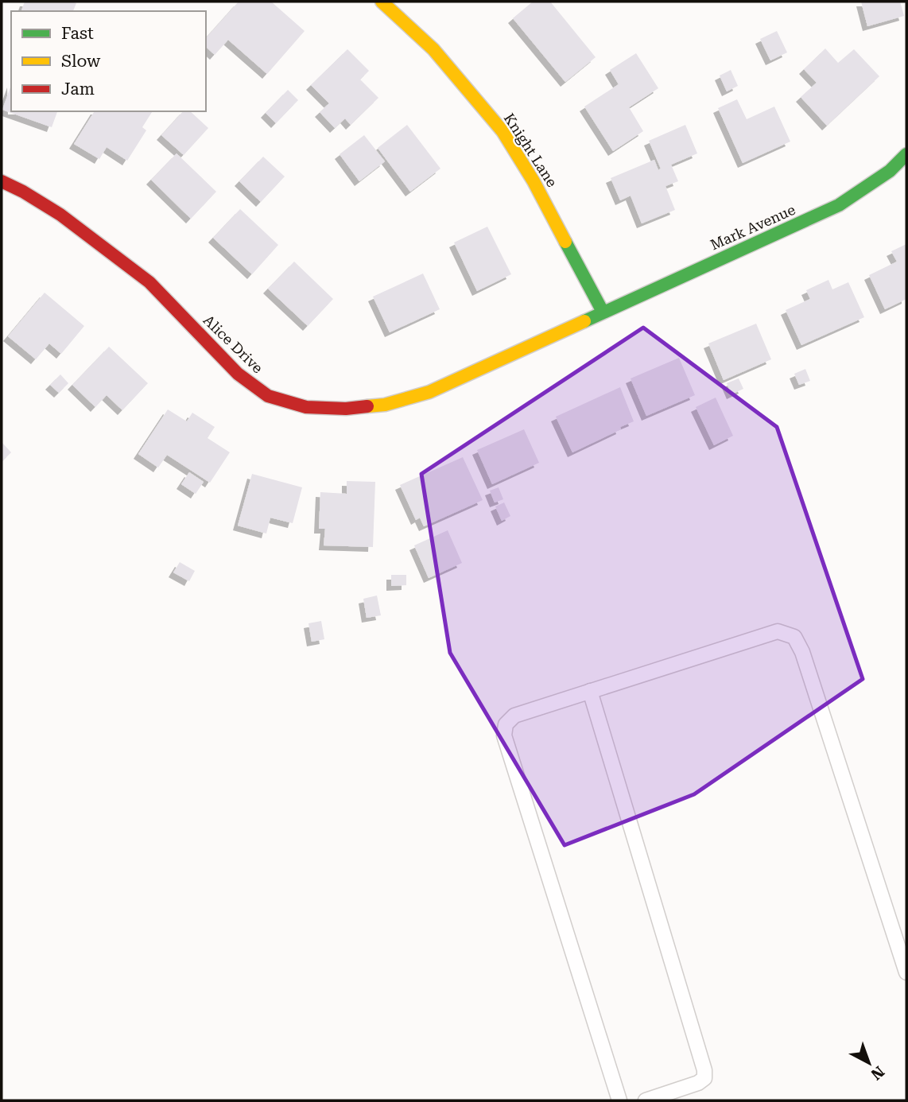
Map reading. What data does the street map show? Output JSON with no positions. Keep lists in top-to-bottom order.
{
  "streets": {
    "street": ["Knight Lane", "Mark Avenue", "Alice Drive"]
  },
  "crossings": [
    ["Knight Lane", "Mark Avenue"],
    ["Knight Lane", "Alice Drive"],
    ["Mark Avenue", "Alice Drive"]
  ],
  "legend": ["Fast", "Slow", "Jam"],
  "north": "bottom right"
}
